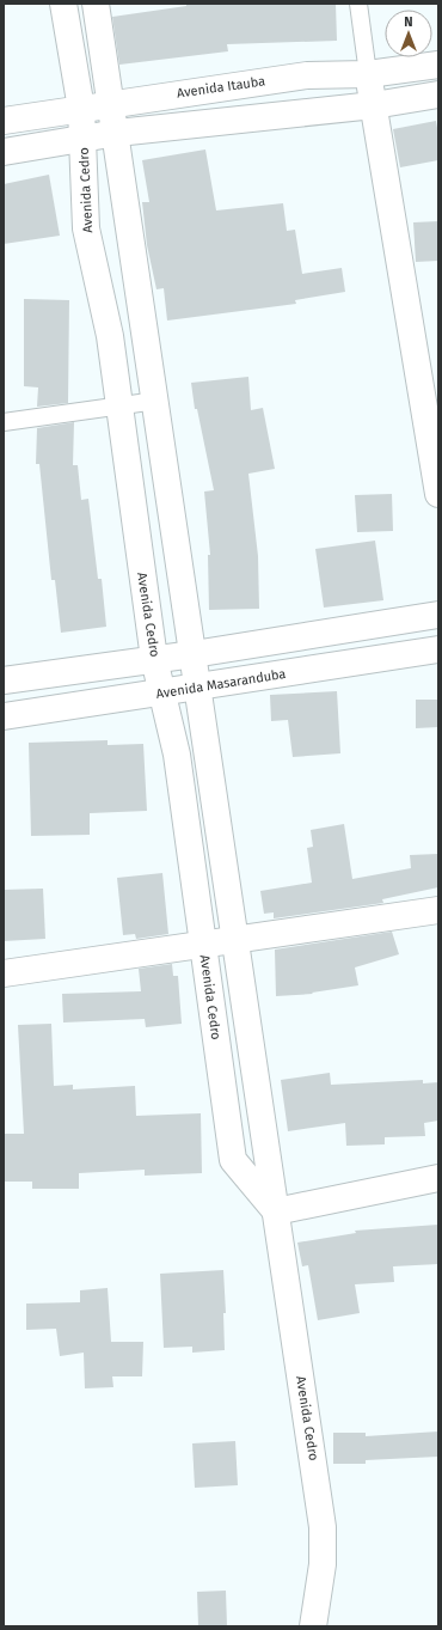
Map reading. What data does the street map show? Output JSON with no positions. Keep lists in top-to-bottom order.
{
  "streets": {
    "street": ["Avenida Itauba", "Avenida Cedro", "Avenida Masaranduba"]
  },
  "crossings": [
    ["Avenida Itauba", "Avenida Cedro"],
    ["Avenida Cedro", "Avenida Masaranduba"]
  ],
  "north": "top"
}
